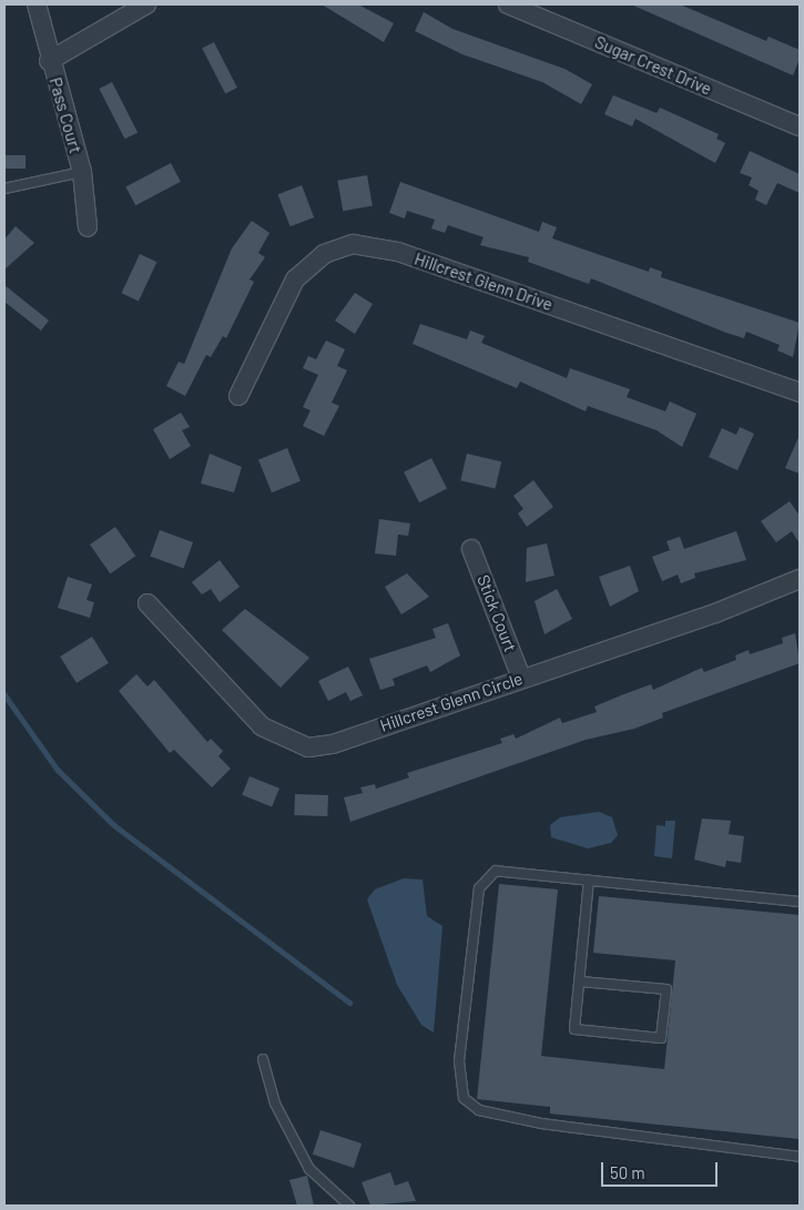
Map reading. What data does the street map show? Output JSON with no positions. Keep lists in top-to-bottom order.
{
  "streets": {
    "street": [
      "Sugar Crest Drive",
      "Pass Court",
      "Hillcrest Glenn Drive",
      "Stick Court",
      "Hillcrest Glenn Circle"
    ]
  },
  "crossings": [
    ["Stick Court", "Hillcrest Glenn Circle"]
  ],
  "scale_bar": "50 m"
}
